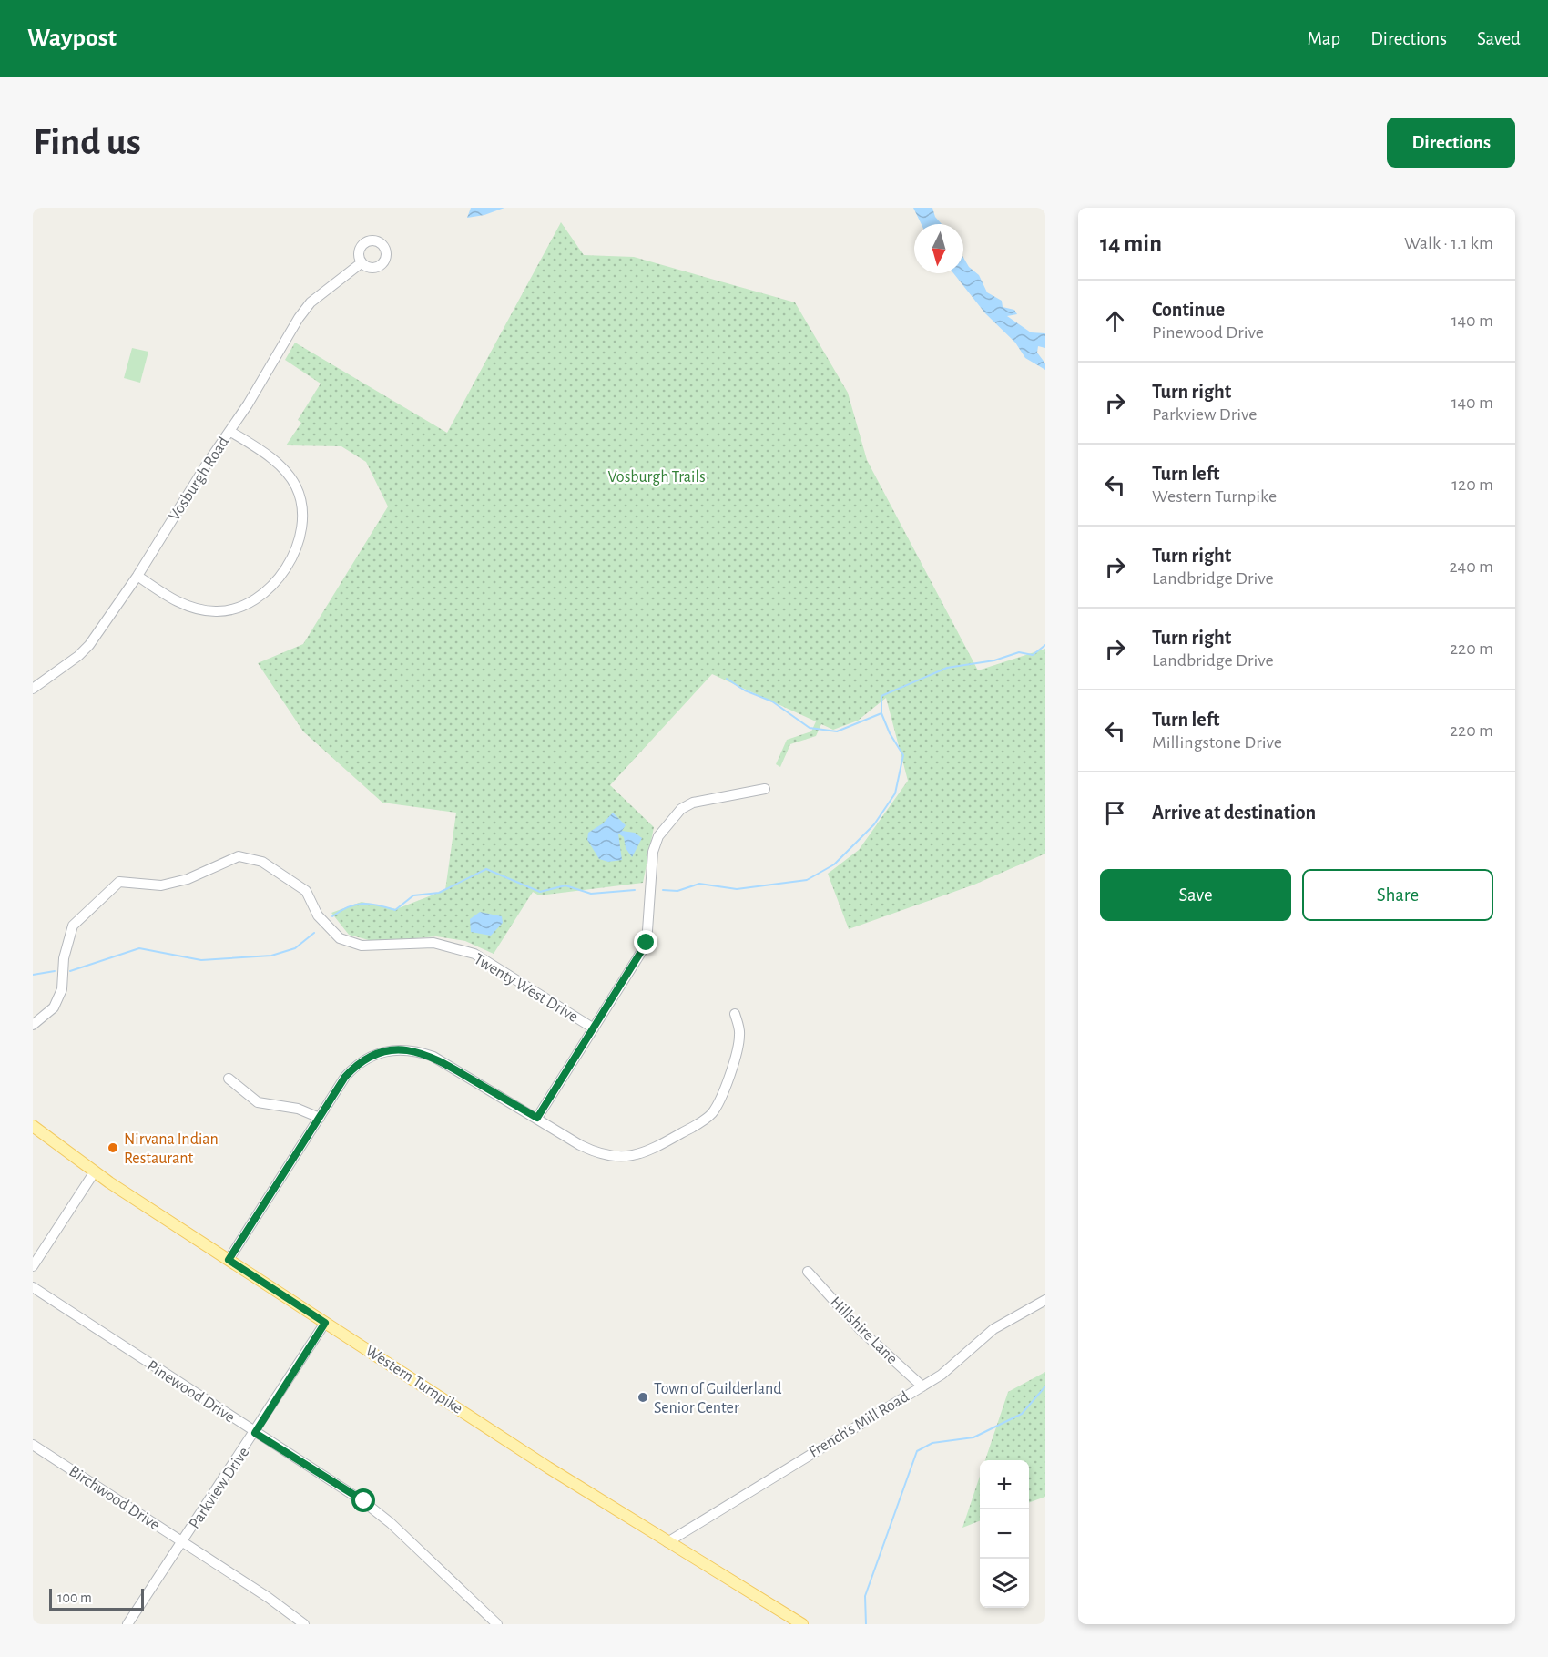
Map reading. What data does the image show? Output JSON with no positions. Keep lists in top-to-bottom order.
{
  "streets": {
    "main road": ["Western Turnpike"],
    "street": [
      "Vosburgh Road",
      "Twenty West Drive",
      "Hillshire Lane",
      "Pinewood Drive",
      "French's Mill Road",
      "Parkview Drive",
      "Birchwood Drive"
    ]
  },
  "crossings": [
    ["Hillshire Lane", "French's Mill Road"],
    ["Western Turnpike", "French's Mill Road"],
    ["Western Turnpike", "Parkview Drive"],
    ["Pinewood Drive", "Parkview Drive"],
    ["Parkview Drive", "Birchwood Drive"]
  ],
  "parks": ["Vosburgh Trails"],
  "places": ["Nirvana Indian Restaurant", "Town of Guilderland Senior Center"],
  "scale_bar": "100 m",
  "north": "bottom",
  "page": {
    "header": "Waypost",
    "nav": ["Map", "Directions", "Saved"],
    "buttons": [
      "Directions",
      ["Save", "Share"]
    ],
    "title": "Find us",
    "heading": ["14 min", "Walk · 1.1 km"],
    "list": [
      ["Continue", "Pinewood Drive", "140 m"],
      ["Turn right", "Parkview Drive", "140 m"],
      ["Turn left", "Western Turnpike", "120 m"],
      ["Turn right", "Landbridge Drive", "240 m"],
      ["Turn right", "Landbridge Drive", "220 m"],
      ["Turn left", "Millingstone Drive", "220 m"],
      "Arrive at destination"
    ],
    "map_buttons": ["+", "−"],
    "scale": "100 m"
  }
}
